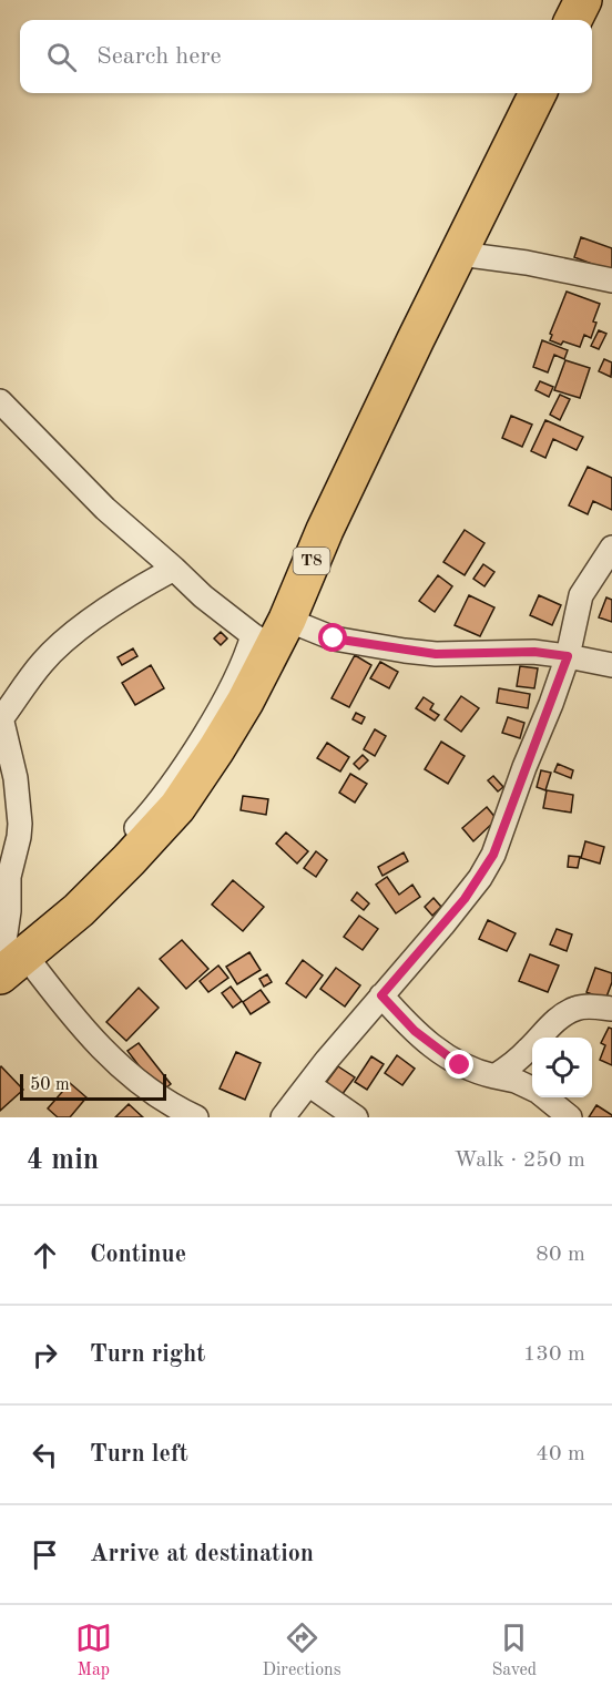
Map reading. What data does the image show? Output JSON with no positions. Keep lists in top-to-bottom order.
{
  "streets": {
    "highway": ["T8"]
  },
  "scale_bar": "50 m",
  "page": {
    "search": "Search here",
    "scale": "50 m",
    "heading": ["4 min", "Walk · 250 m"],
    "list": [
      ["Continue", "80 m"],
      ["Turn right", "130 m"],
      ["Turn left", "40 m"],
      "Arrive at destination"
    ],
    "nav": ["Map", "Directions", "Saved"]
  }
}
